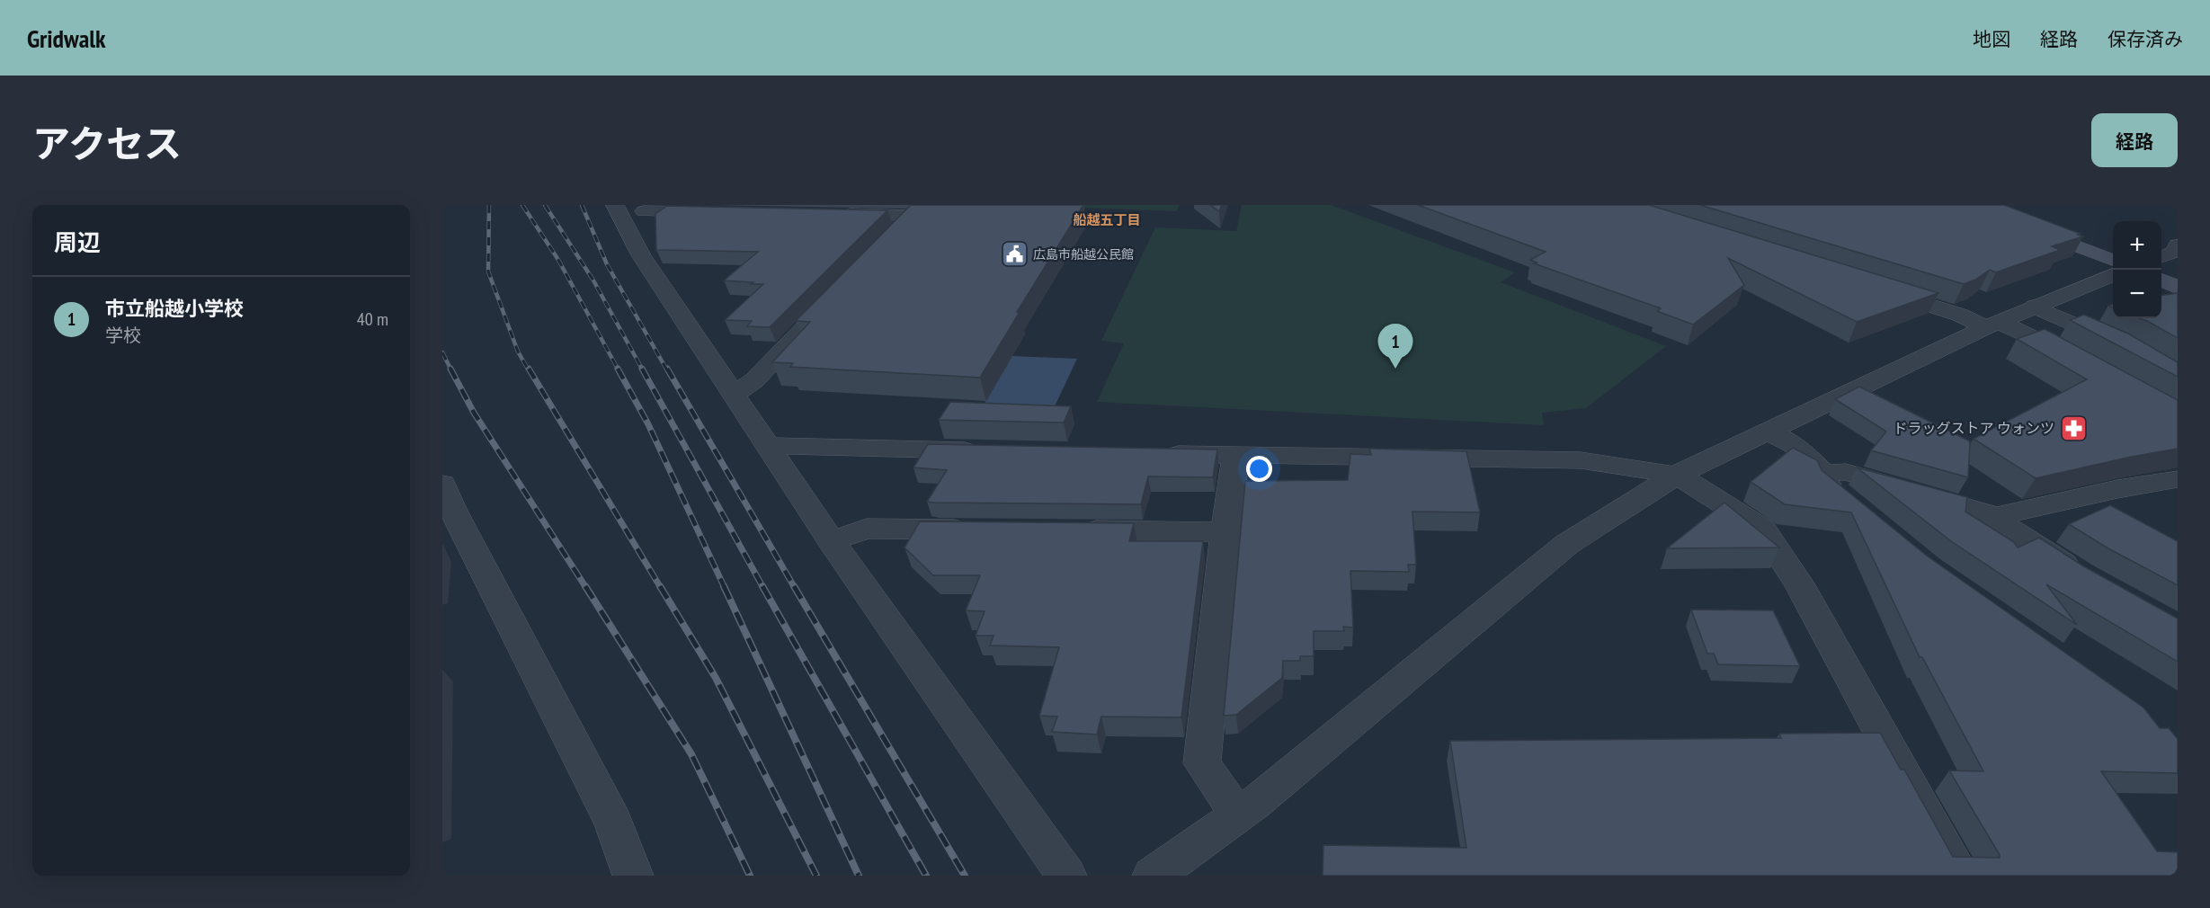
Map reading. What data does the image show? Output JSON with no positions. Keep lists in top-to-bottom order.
{
  "districts": ["船越五丁目"],
  "places": {
    "public building": ["広島市船越公民館"],
    "pharmacy": ["ドラッグストア ウォンツ"]
  },
  "page": {
    "header": "Gridwalk",
    "nav": ["地図", "経路", "保存済み"],
    "title": "アクセス",
    "buttons": "経路",
    "heading": "周辺",
    "map_buttons": ["+", "−"],
    "list": [
      {
        "mark": "1",
        "name": "市立船越小学校",
        "note": "学校",
        "value": "40 m"
      }
    ],
    "pins": "1"
  }
}
